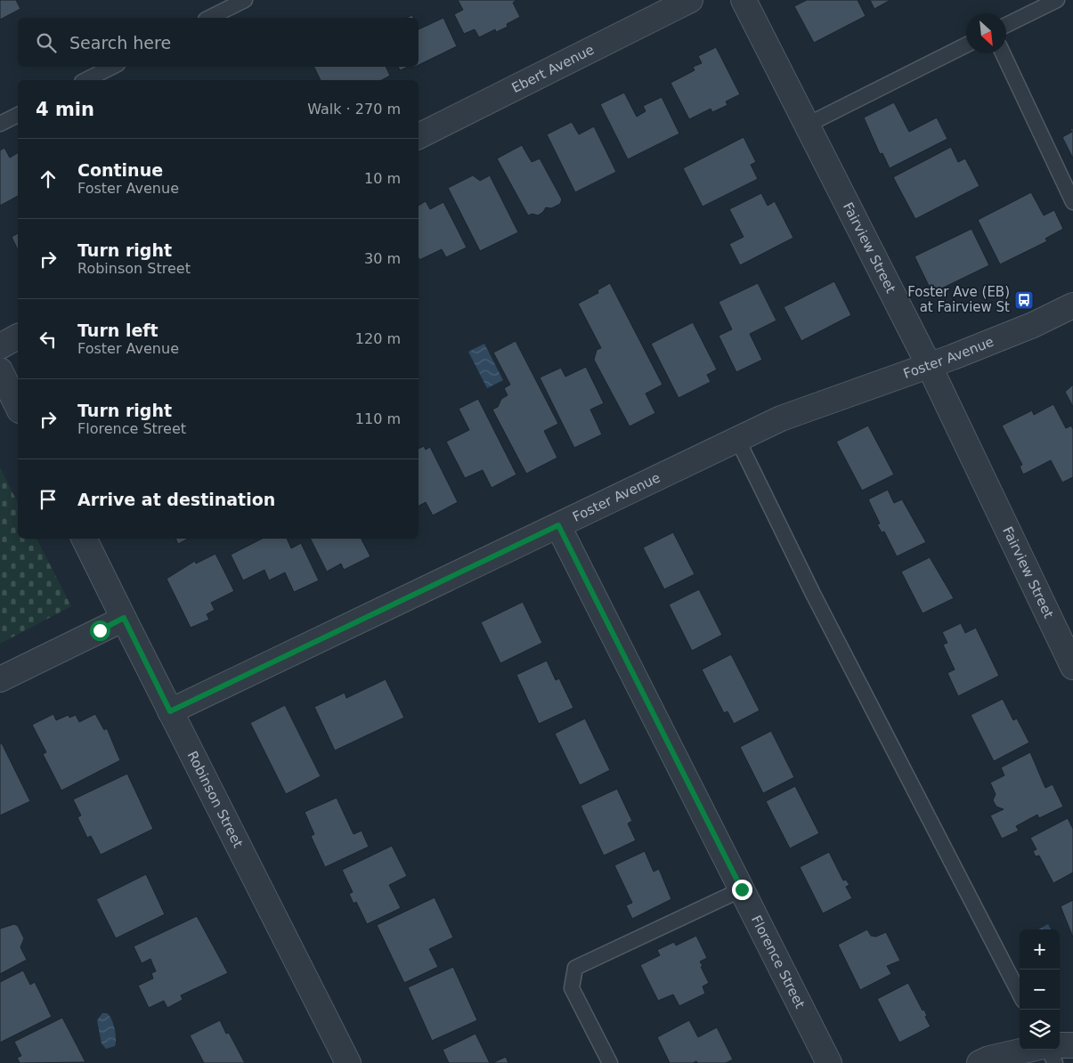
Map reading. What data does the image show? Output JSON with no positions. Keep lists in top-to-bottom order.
{
  "streets": {
    "street": [
      "Ebert Avenue",
      "Fairview Street",
      "Foster Avenue",
      "Robinson Street",
      "Florence Street"
    ]
  },
  "crossings": [
    ["Fairview Street", "Foster Avenue"],
    ["Foster Avenue", "Robinson Street"],
    ["Foster Avenue", "Florence Street"]
  ],
  "places": {
    "bus stop": ["Foster Ave (EB) at Fairview St"]
  },
  "north": "bottom right",
  "page": {
    "search": "Search here",
    "heading": ["4 min", "Walk · 270 m"],
    "list": [
      ["Continue", "Foster Avenue", "10 m"],
      ["Turn right", "Robinson Street", "30 m"],
      ["Turn left", "Foster Avenue", "120 m"],
      ["Turn right", "Florence Street", "110 m"],
      "Arrive at destination"
    ],
    "map_buttons": ["+", "−"]
  }
}
